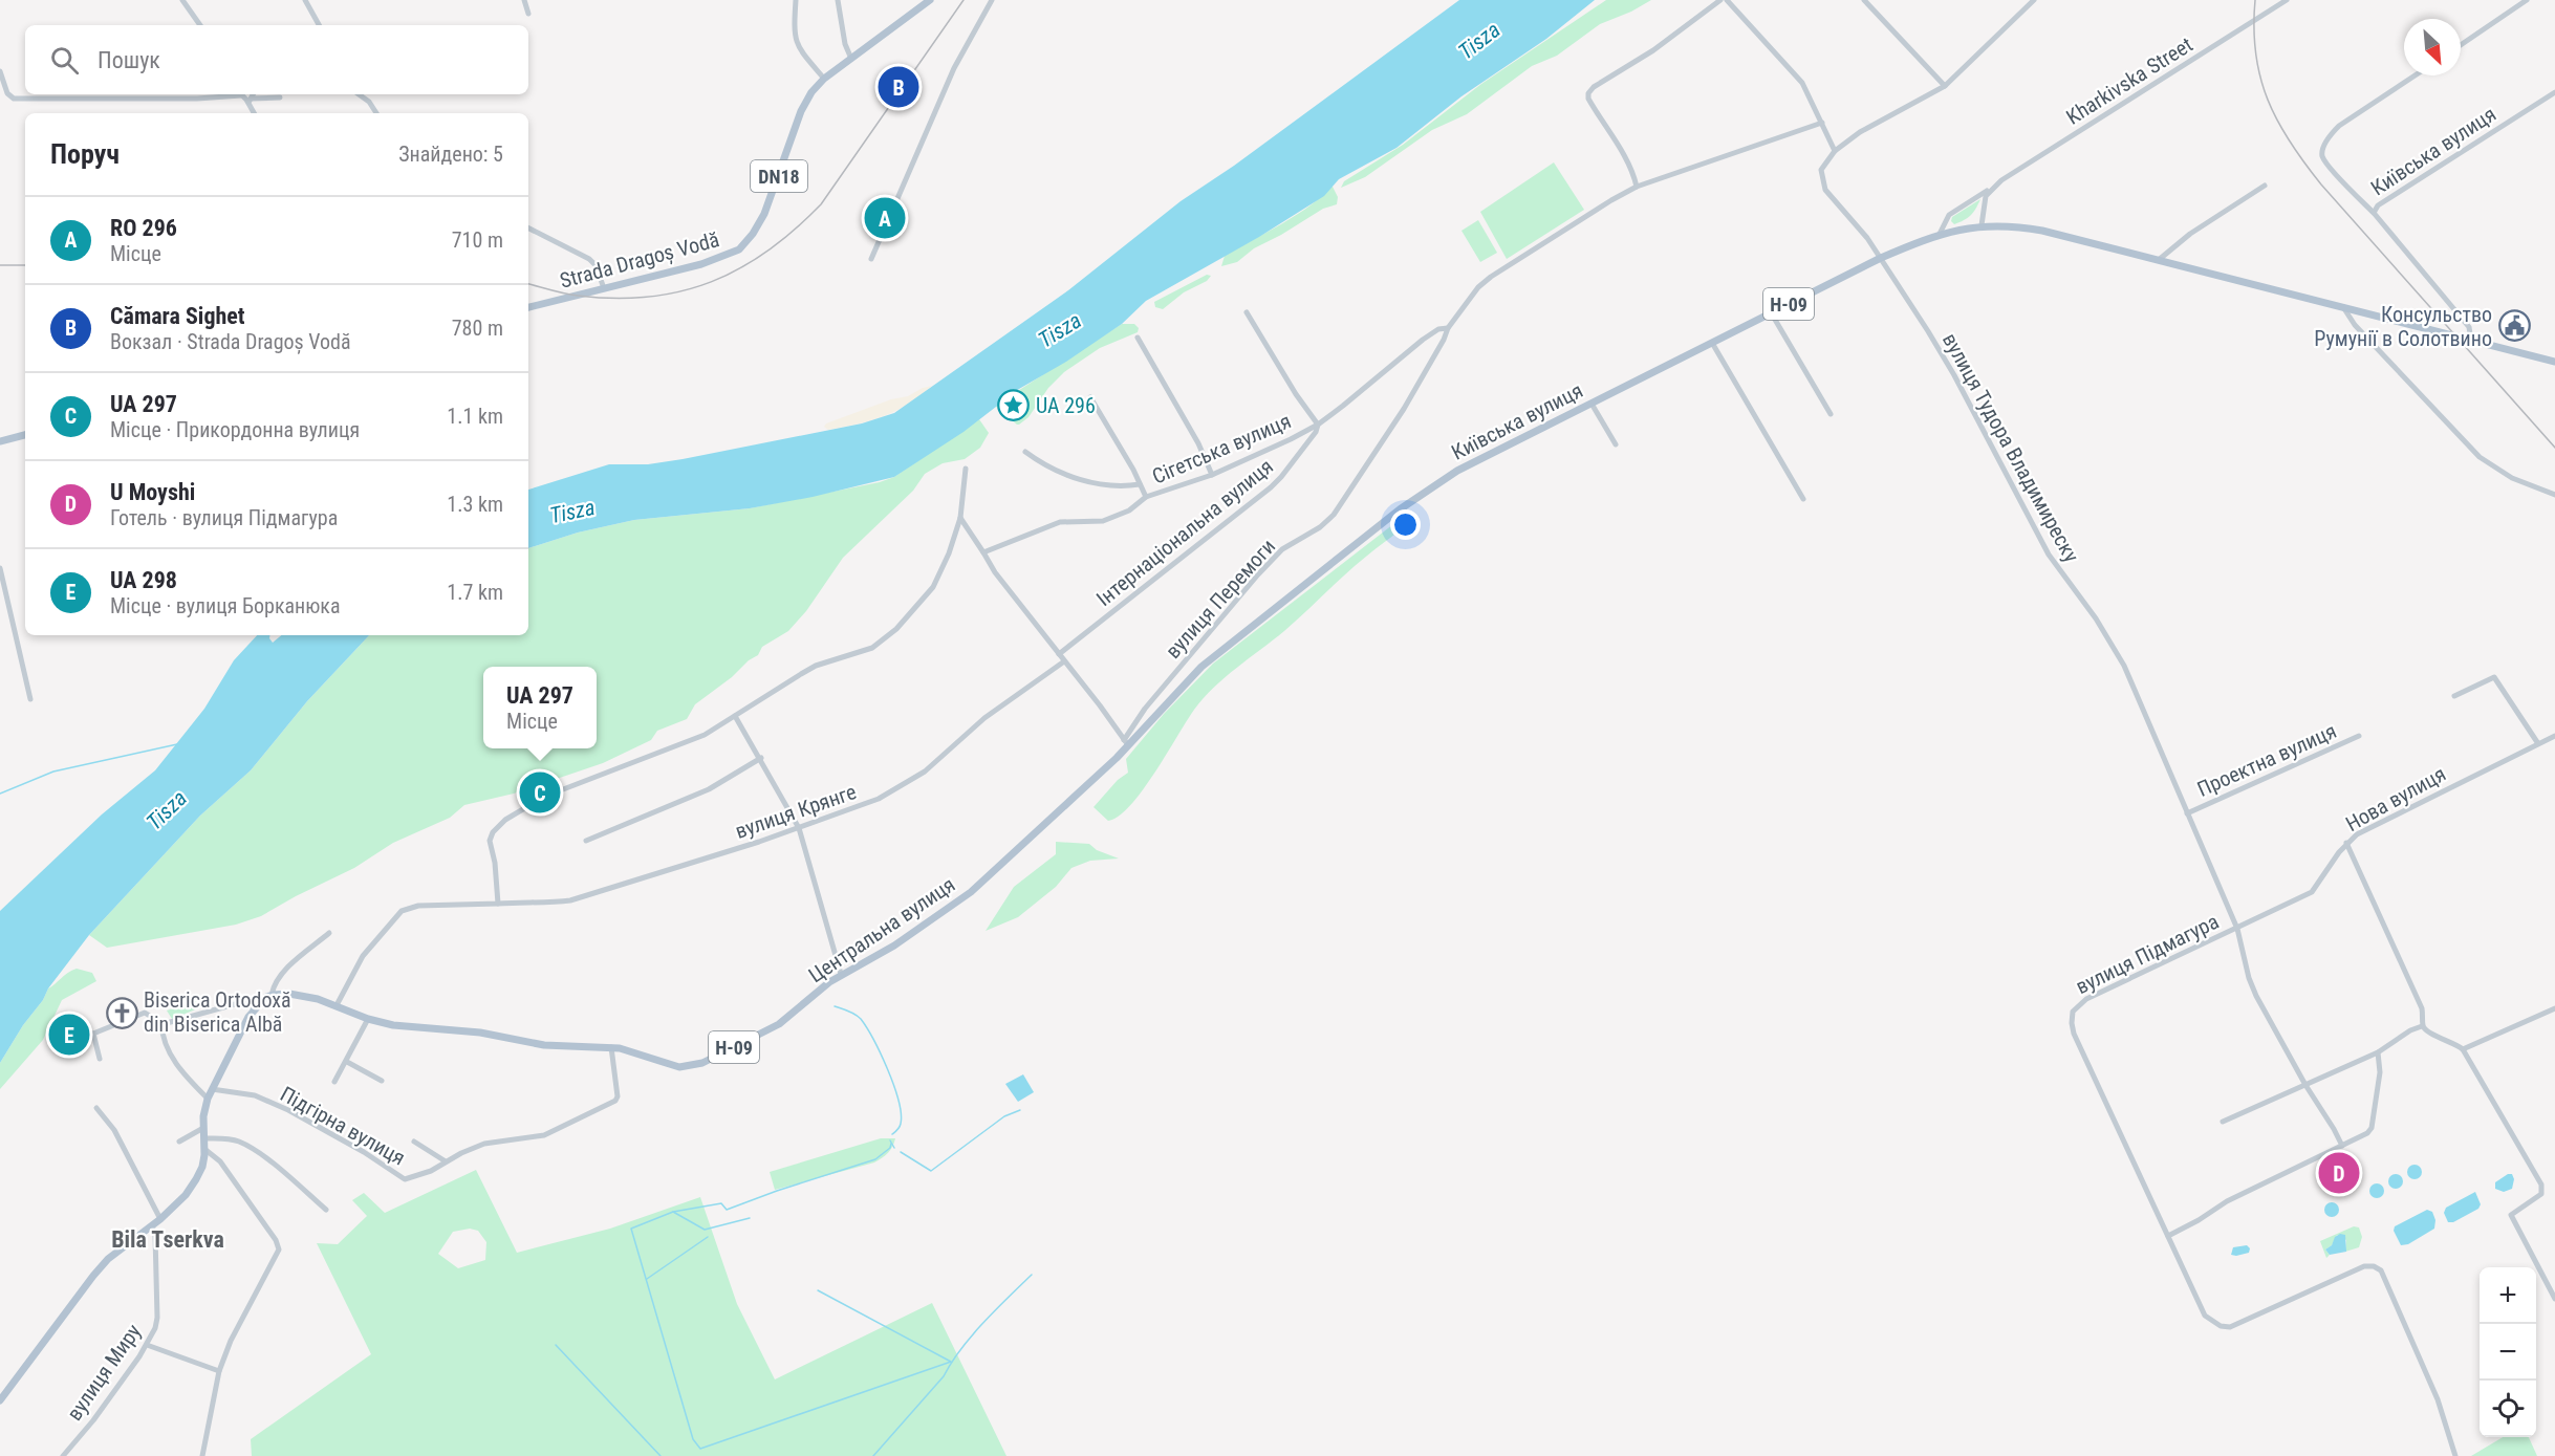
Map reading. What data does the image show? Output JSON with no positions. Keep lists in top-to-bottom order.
{
  "streets": {
    "main road": [
      "Київська вулиця",
      "DN18",
      "Strada Dragoș Vodă",
      "Н-09",
      "Центральна вулиця"
    ],
    "street": [
      "Kharkivska Street",
      "вулиця Тудора Владимиреску",
      "Сігетська вулиця",
      "Інтернаціональна вулиця",
      "вулиця Перемоги",
      "Проектна вулиця",
      "Нова вулиця",
      "вулиця Крянге",
      "вулиця Підмагура",
      "Підгірна вулиця",
      "вулиця Миру"
    ]
  },
  "crossings": [
    ["Kharkivska Street", "Київська вулиця"],
    ["Київська вулиця", "Н-09"],
    ["Київська вулиця", "вулиця Тудора Владимиреску"],
    ["Київська вулиця", "вулиця Перемоги"],
    ["Київська вулиця", "Центральна вулиця"],
    ["вулиця Тудора Владимиреску", "Проектна вулиця"],
    ["вулиця Тудора Владимиреску", "Нова вулиця"],
    ["вулиця Тудора Владимиреску", "вулиця Підмагура"],
    ["Сігетська вулиця", "Інтернаціональна вулиця"],
    ["Сігетська вулиця", "вулиця Перемоги"],
    ["вулиця Перемоги", "Центральна вулиця"],
    ["Нова вулиця", "вулиця Підмагура"],
    ["вулиця Крянге", "Центральна вулиця"],
    ["Центральна вулиця", "Підгірна вулиця"]
  ],
  "districts": ["Bila Tserkva"],
  "water": ["Tisza"],
  "places": {
    "public building": ["Консульство Румунії в Солотвино"],
    "place": ["UA 296"],
    "church": ["Biserica Ortodoxă din Biserica Albă"]
  },
  "north": "bottom right",
  "page": {
    "search": "Пошук",
    "pins": [
      "B",
      "A",
      "C",
      "E",
      "D"
    ],
    "heading": ["Поруч", "Знайдено: 5"],
    "list": [
      {
        "mark": "A",
        "name": "RO 296",
        "note": "Місце",
        "value": "710 m"
      },
      {
        "mark": "B",
        "name": "Cămara Sighet",
        "note": "Вокзал · Strada Dragoș Vodă",
        "value": "780 m"
      },
      {
        "mark": "C",
        "name": "UA 297",
        "note": "Місце · Прикордонна вулиця",
        "value": "1.1 km"
      },
      {
        "mark": "D",
        "name": "U Moyshi",
        "note": "Готель · вулиця Підмагура",
        "value": "1.3 km"
      },
      {
        "mark": "E",
        "name": "UA 298",
        "note": "Місце · вулиця Борканюка",
        "value": "1.7 km"
      }
    ],
    "popup": ["UA 297", "Місце"],
    "map_buttons": ["+", "−"]
  }
}
